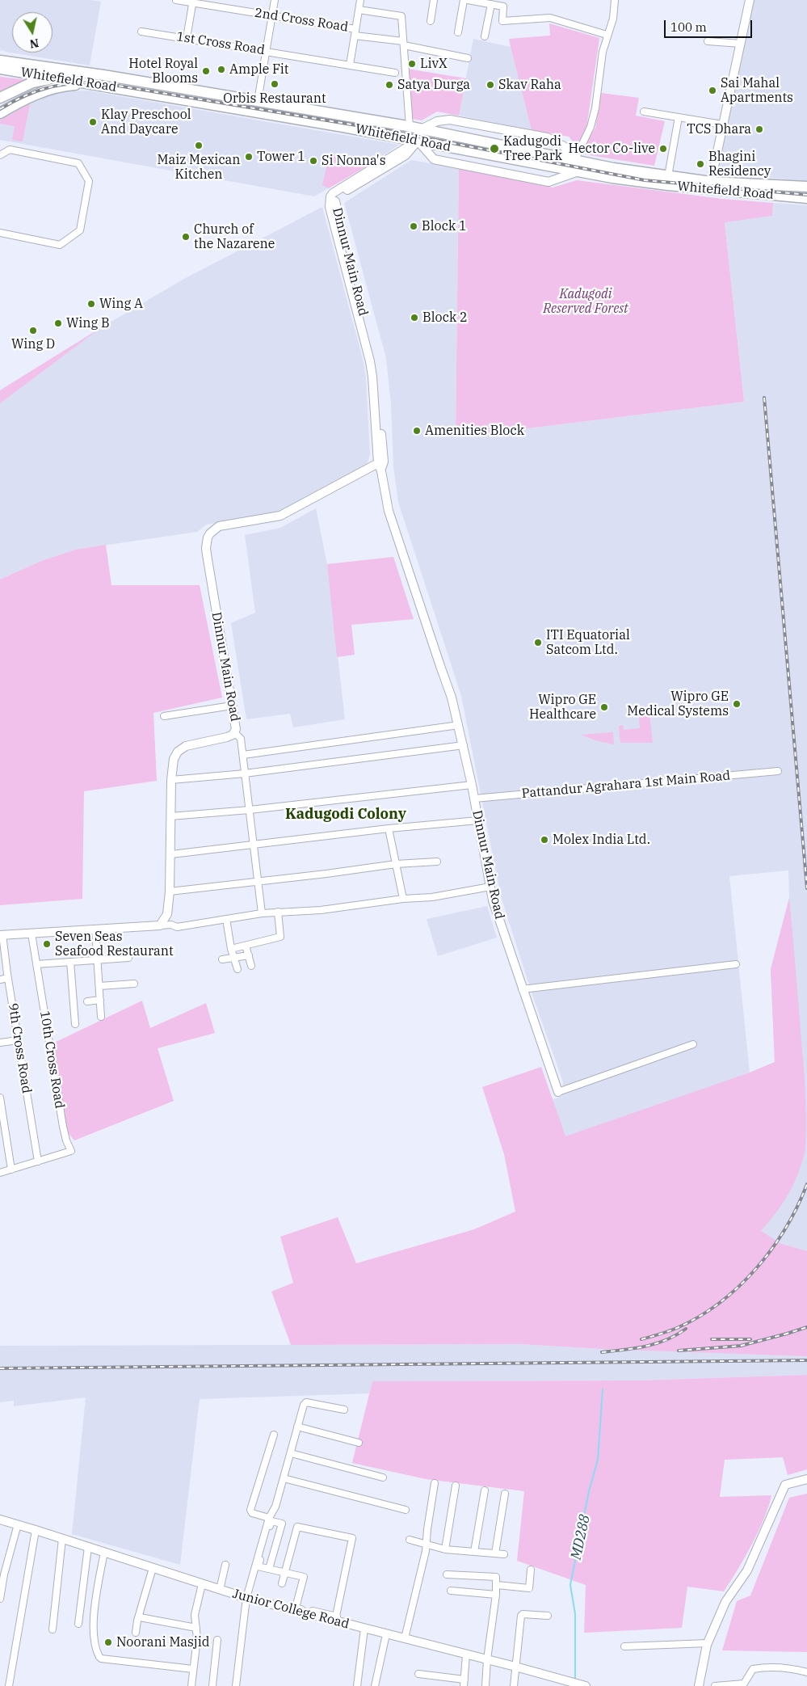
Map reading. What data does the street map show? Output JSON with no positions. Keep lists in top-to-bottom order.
{
  "streets": {
    "main road": ["Whitefield Road"],
    "street": [
      "2nd Cross Road",
      "1st Cross Road",
      "Dinnur Main Road",
      "Pattandur Agrahara 1st Main Road",
      "9th Cross Road",
      "10th Cross Road",
      "Junior College Road"
    ]
  },
  "crossings": [
    ["Whitefield Road", "Dinnur Main Road"],
    ["Dinnur Main Road", "Pattandur Agrahara 1st Main Road"],
    ["9th Cross Road", "10th Cross Road"]
  ],
  "districts": ["Kadugodi Colony"],
  "water": ["MD288"],
  "parks": ["Kadugodi Reserved Forest"],
  "places": [
    "LivX",
    "Ample Fit",
    "Hotel Royal Blooms",
    "Orbis Restaurant",
    "Satya Durga",
    "Skav Raha",
    "Sai Mahal Apartments",
    "Klay Preschool And Daycare",
    "TCS Dhara",
    "Maiz Mexican Kitchen",
    "Kadugodi Tree Park",
    "Hector Co-live",
    "Tower 1",
    "Si Nonna's",
    "Bhagini Residency",
    "Block 1",
    "Church of the Nazarene",
    "Wing A",
    "Block 2",
    "Wing B",
    "Wing D",
    "Amenities Block",
    "ITI Equatorial Satcom Ltd.",
    "Wipro GE Medical Systems",
    "Wipro GE Healthcare",
    "Molex India Ltd.",
    "Seven Seas Seafood Restaurant",
    "Noorani Masjid"
  ],
  "scale_bar": "100 m",
  "north": "bottom"
}
